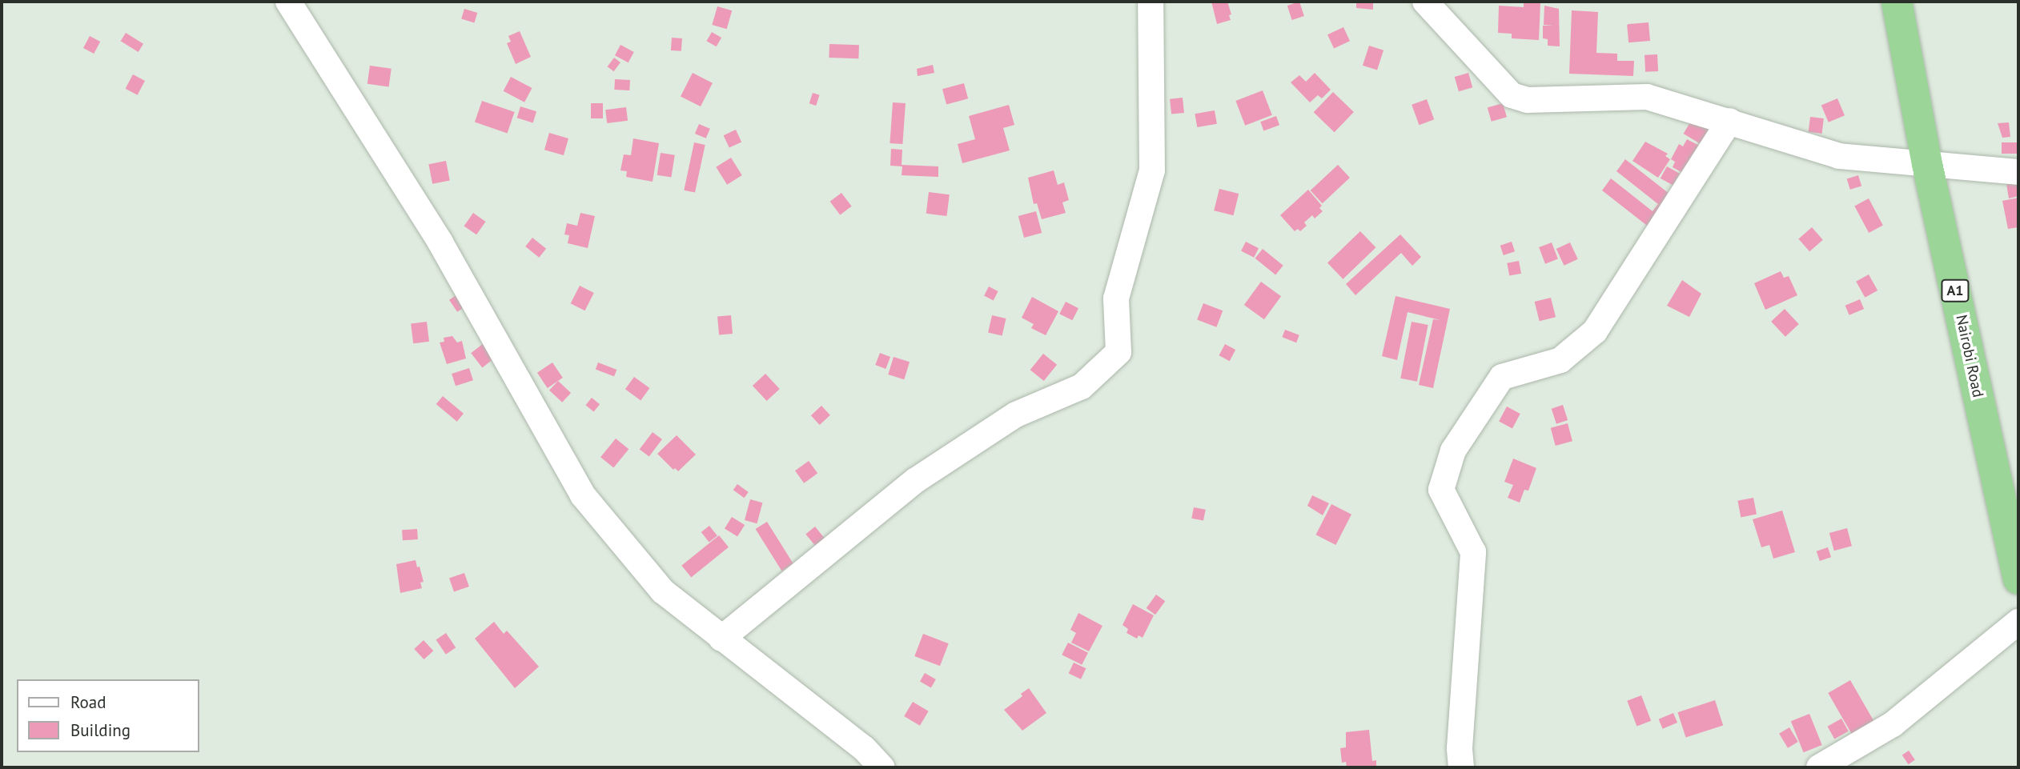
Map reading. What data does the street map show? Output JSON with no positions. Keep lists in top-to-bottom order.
{
  "streets": {
    "highway": ["A1", "Nairobi Road"]
  },
  "legend": ["Road", "Building"]
}
